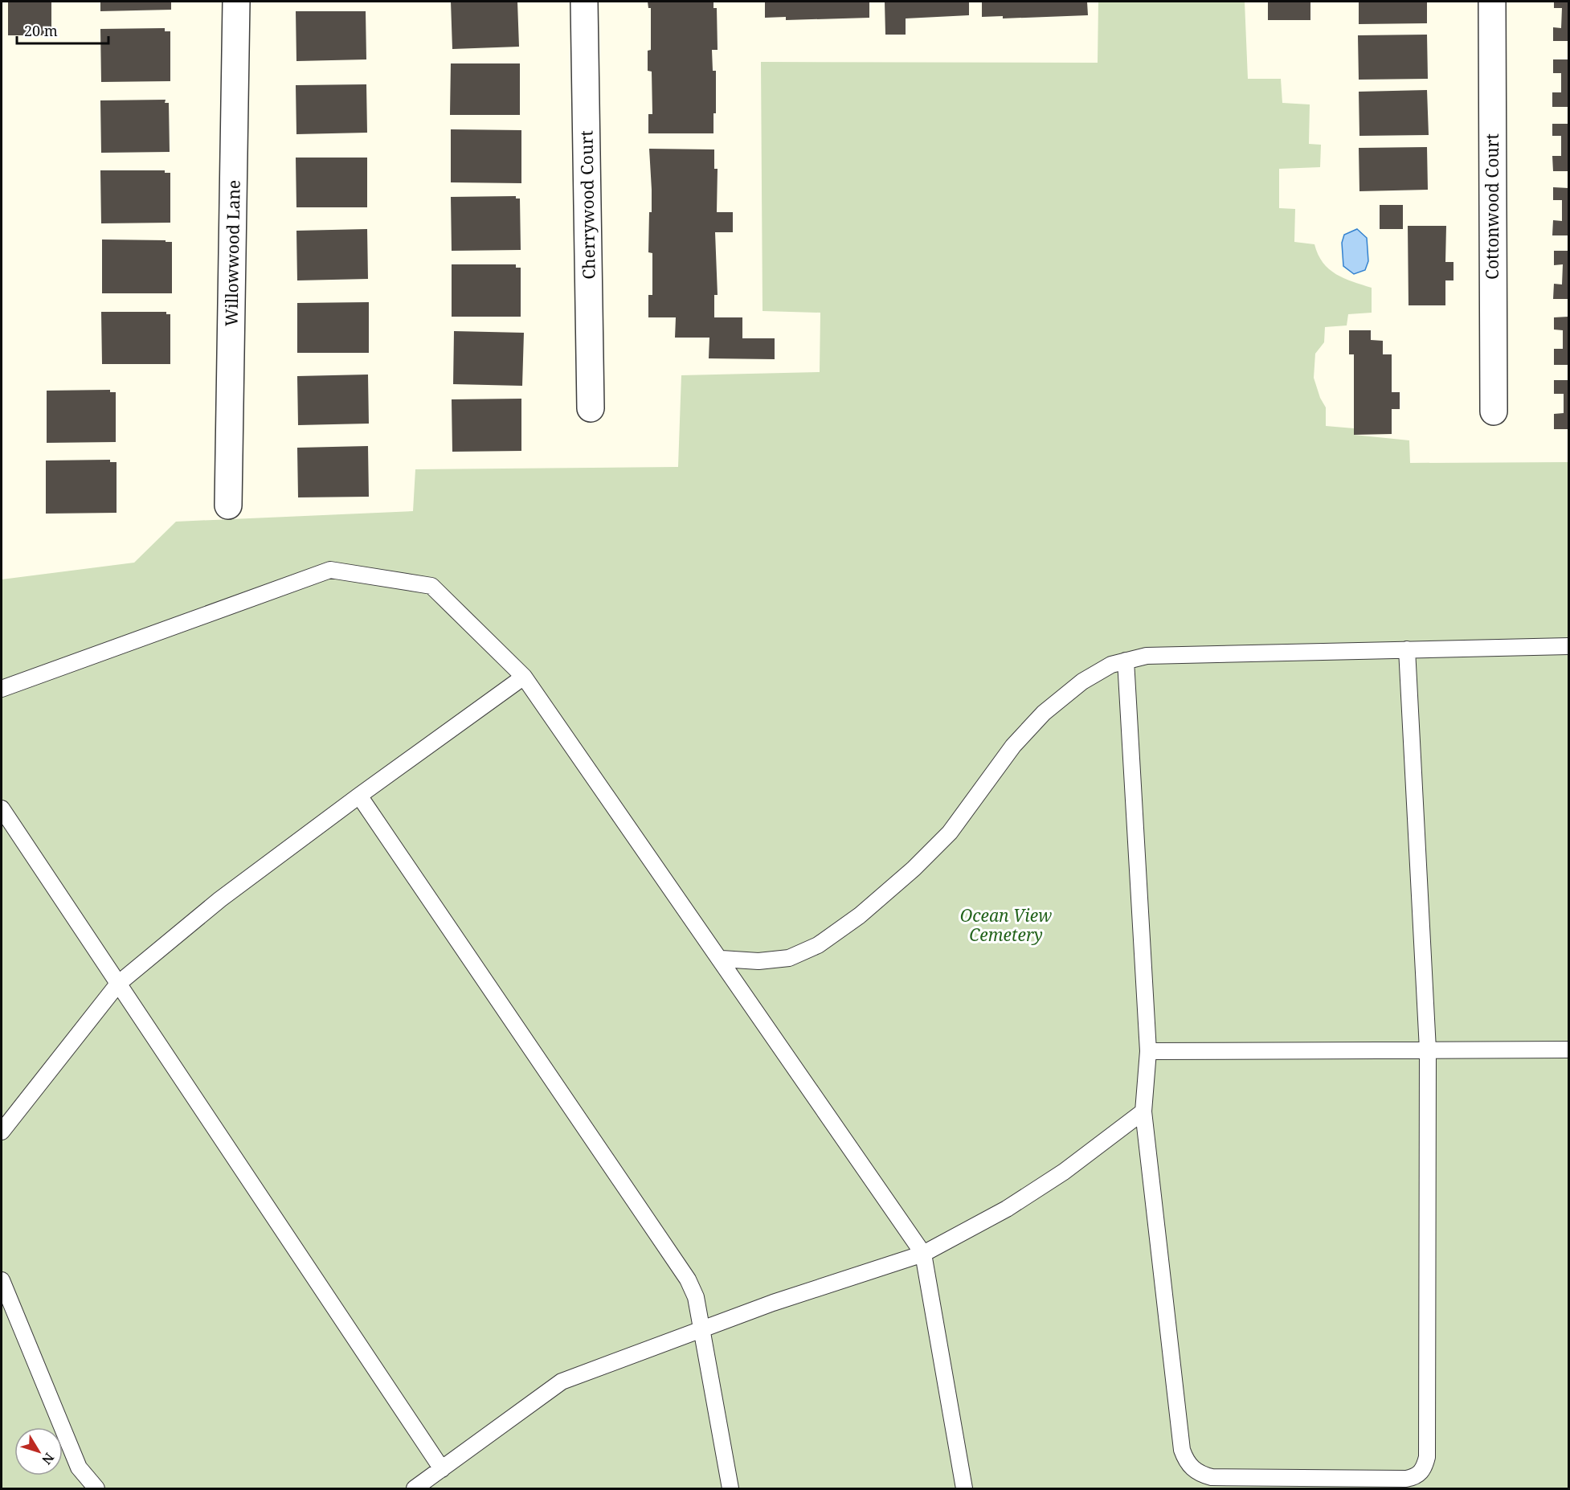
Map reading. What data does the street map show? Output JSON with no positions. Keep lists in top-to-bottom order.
{
  "streets": {
    "street": ["Cherrywood Court", "Cottonwood Court", "Willowwood Lane"]
  },
  "parks": ["Ocean View Cemetery"],
  "scale_bar": "20 m",
  "north": "bottom right"
}
